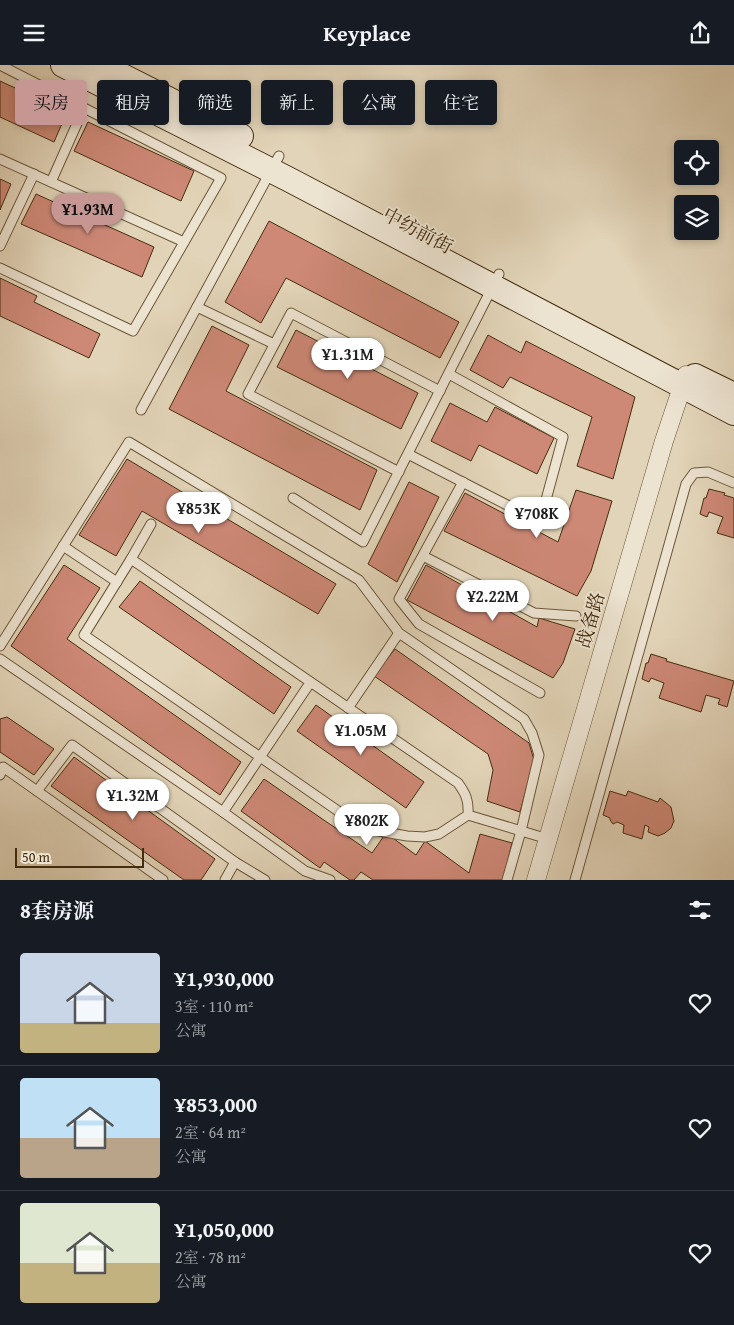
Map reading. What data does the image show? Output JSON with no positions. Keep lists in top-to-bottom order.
{
  "streets": {
    "street": ["中纺前街", "战备路"]
  },
  "crossings": [
    ["中纺前街", "战备路"]
  ],
  "scale_bar": "50 m",
  "page": {
    "header": "Keyplace",
    "chip": [
      "买房",
      "租房",
      "筛选",
      "新上",
      "公寓",
      "住宅"
    ],
    "price": [
      "¥1.93M",
      "¥1.31M",
      "¥853K",
      "¥708K",
      "¥2.22M",
      "¥1.05M",
      "¥1.32M",
      "¥802K"
    ],
    "scale": "50 m",
    "heading": "8套房源",
    "list": [
      {
        "name": "¥1,930,000",
        "note": "3室 · 110 m² · 公寓"
      },
      {
        "name": "¥853,000",
        "note": "2室 · 64 m² · 公寓"
      },
      {
        "name": "¥1,050,000",
        "note": "2室 · 78 m² · 公寓"
      }
    ]
  }
}
